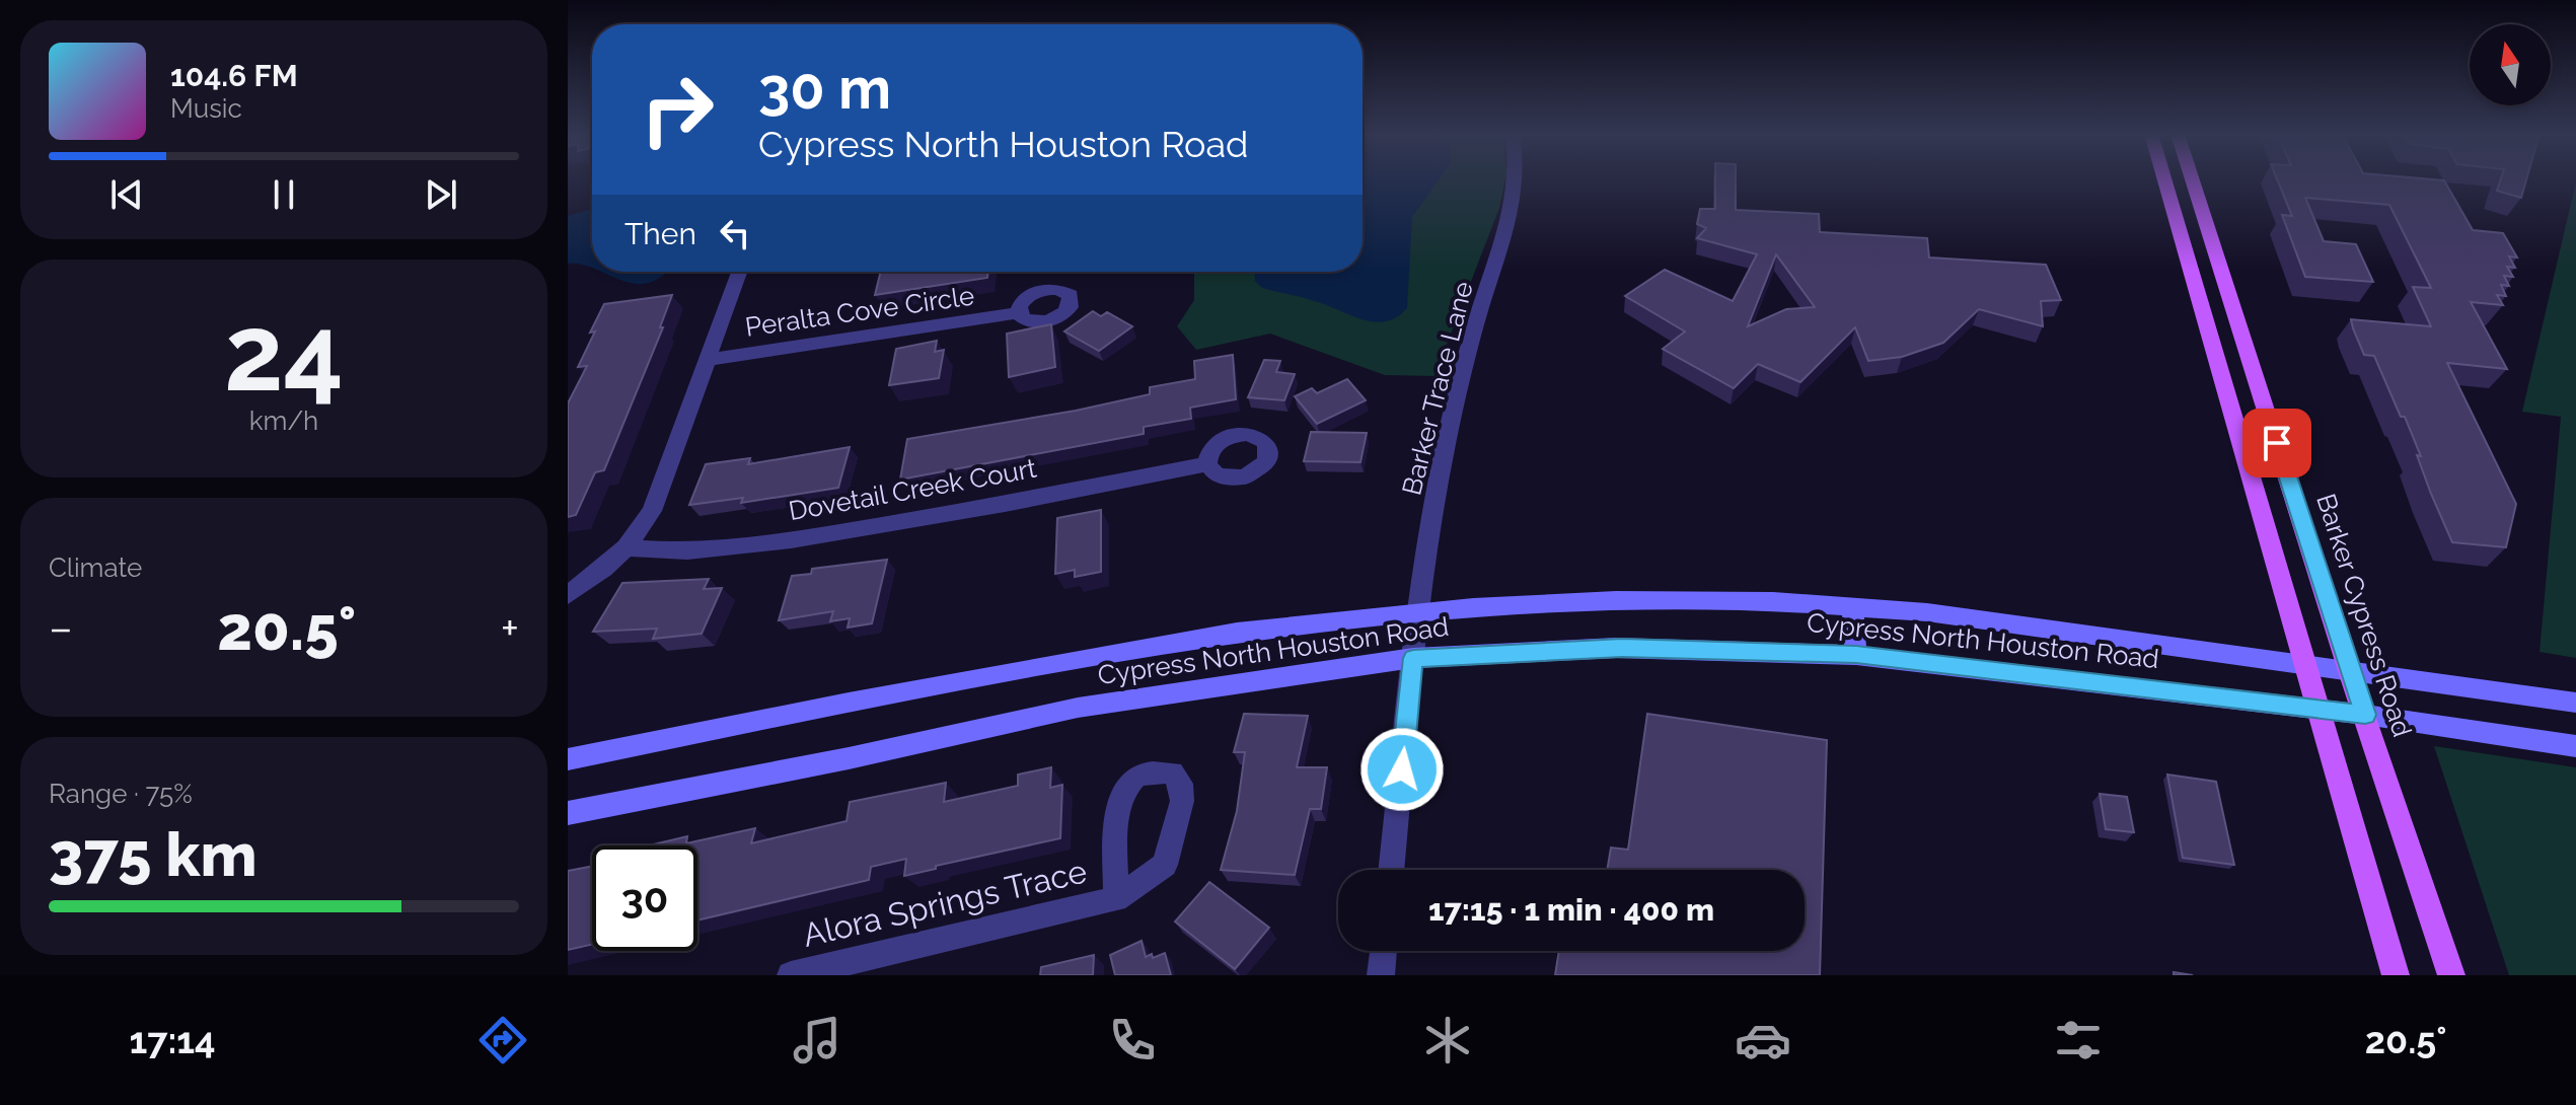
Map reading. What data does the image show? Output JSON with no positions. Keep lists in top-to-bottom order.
{
  "streets": {
    "main road": ["Barker Cypress Road", "Cypress North Houston Road"],
    "street": [
      "Peralta Cove Circle",
      "Barker Trace Lane",
      "Dovetail Creek Court",
      "Alora Springs Trace"
    ]
  },
  "crossings": [
    ["Barker Trace Lane", "Cypress North Houston Road"],
    ["Barker Cypress Road", "Cypress North Houston Road"]
  ],
  "north": "top",
  "page": {
    "turn": ["30 m", "Cypress North Houston Road"],
    "song": ["104.6 FM", "Music"],
    "then": "Then",
    "tile": [
      ["24", "km/h"],
      "Climate",
      ["Range · 75%", "375 km"]
    ],
    "heat": ["−", "20.5°", "+"],
    "limit": "30",
    "trip": "17:15 · 1 min · 400 m",
    "tabs": ["17:14", "20.5°"]
  }
}
